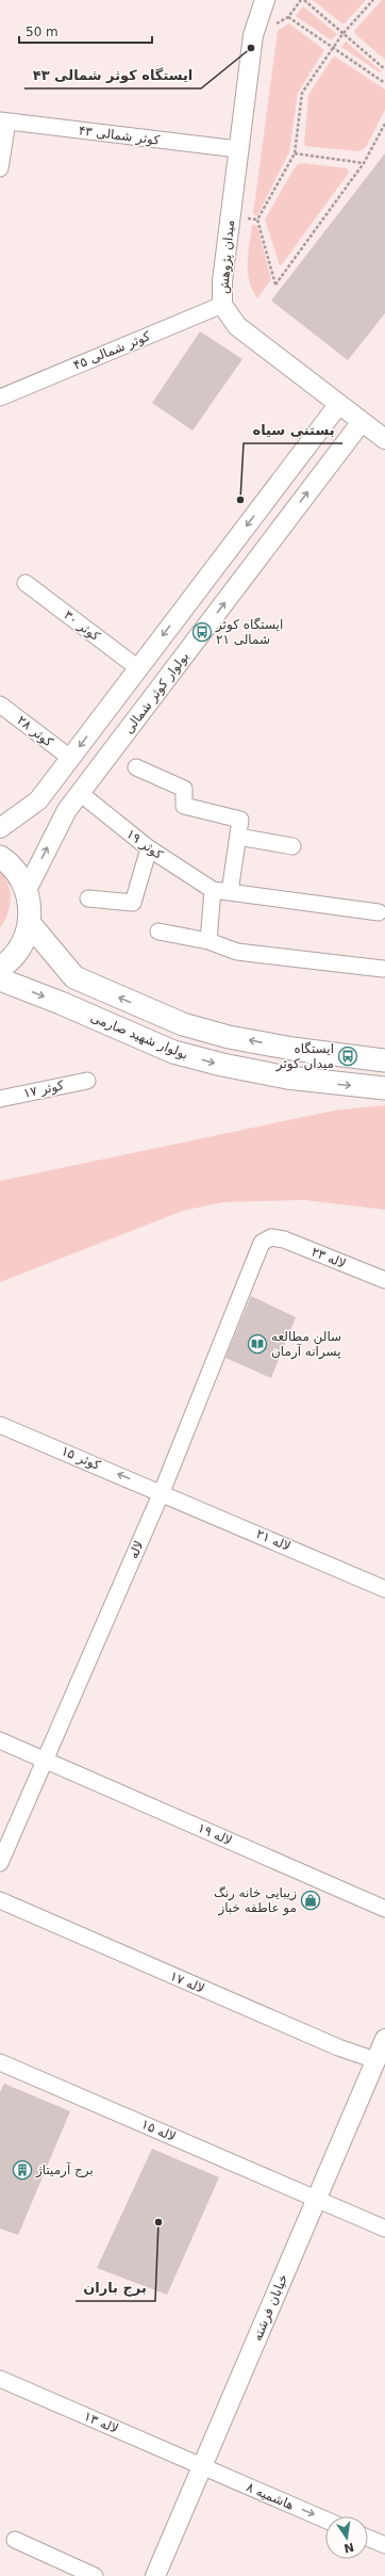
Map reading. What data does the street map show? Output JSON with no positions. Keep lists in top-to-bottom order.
{
  "streets": {
    "main road": ["بولوار شهید صارمی"],
    "street": [
      "کوثر شمالی ۴۳",
      "میدان پژوهش",
      "کوثر شمالی ۴۵",
      "کوثر ۳۰",
      "بولوار کوثر شمالی",
      "کوثر ۲۸",
      "کوثر ۱۹",
      "کوثر ۱۷",
      "لاله ۲۳",
      "کوثر ۱۵",
      "لاله ۲۱",
      "لاله",
      "لاله ۱۹",
      "لاله ۱۷",
      "لاله ۱۵",
      "خیابان فرشته",
      "لاله ۱۳",
      "هاشمیه ۸"
    ]
  },
  "crossings": [
    ["کوثر شمالی ۴۳", "میدان پژوهش"],
    ["میدان پژوهش", "کوثر شمالی ۴۵"],
    ["میدان پژوهش", "بولوار کوثر شمالی"],
    ["بولوار کوثر شمالی", "کوثر ۱۹"],
    ["لاله ۲۳", "لاله"],
    ["کوثر ۱۵", "لاله ۲۱"],
    ["کوثر ۱۵", "لاله"],
    ["لاله ۲۱", "لاله"],
    ["لاله", "لاله ۱۹"],
    ["لاله ۱۷", "خیابان فرشته"],
    ["لاله ۱۵", "خیابان فرشته"],
    ["خیابان فرشته", "لاله ۱۳"],
    ["خیابان فرشته", "هاشمیه ۸"],
    ["لاله ۱۳", "هاشمیه ۸"]
  ],
  "one_way": ["کوثر ۱۵", "هاشمیه ۸"],
  "places": {
    "other": ["ایستگاه کوثر شمالی ۴۳", "بستنی سیاه", "برج باران"],
    "bus stop": ["ایستگاه کوثر شمالی ۲۱", "ایستگاه میدان کوثر"],
    "library": ["سالن مطالعه پسرانه آرمان"],
    "shop": ["زیبایی خانه رنگ مو عاطفه خباز"],
    "building": ["برج آرمیتاژ"]
  },
  "scale_bar": "50 m",
  "north": "bottom"
}
